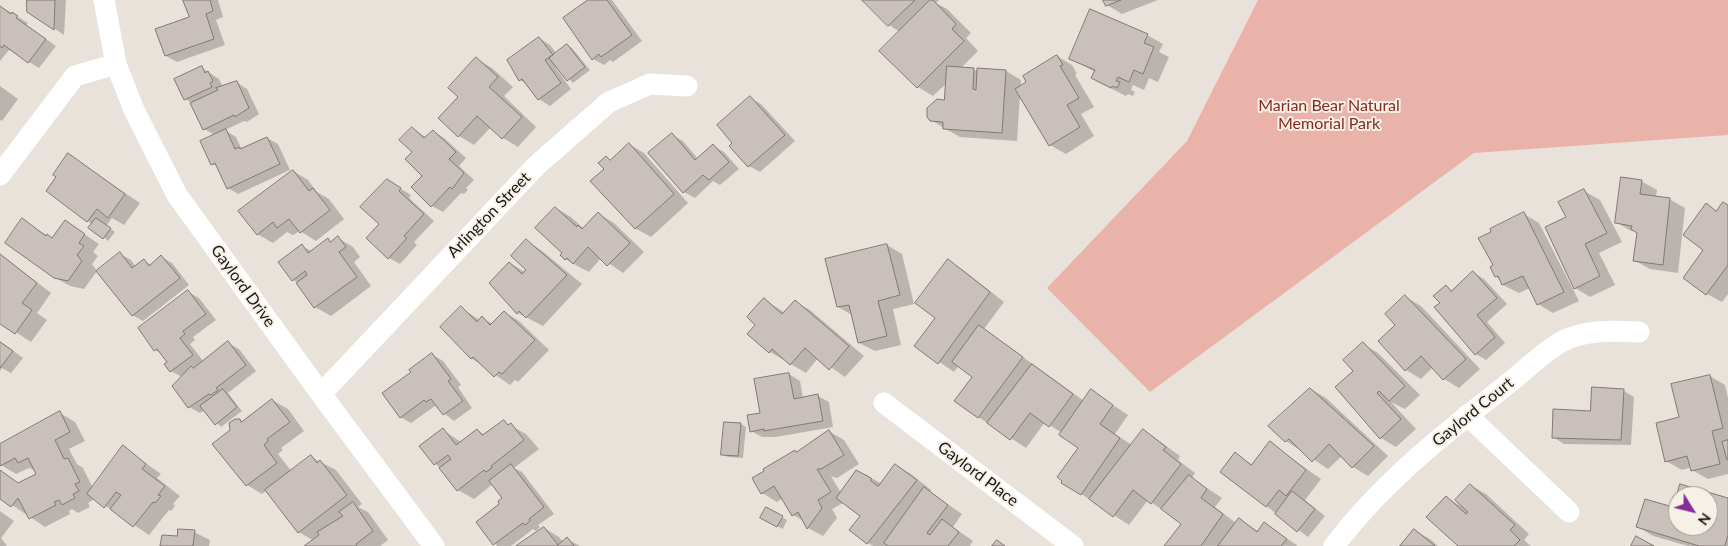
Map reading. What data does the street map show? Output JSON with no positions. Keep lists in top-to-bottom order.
{
  "streets": {
    "street": [
      "Arlington Street",
      "Gaylord Drive",
      "Gaylord Court",
      "Gaylord Place"
    ]
  },
  "crossings": [
    ["Arlington Street", "Gaylord Drive"]
  ],
  "parks": ["Marian Bear Natural Memorial Park"],
  "north": "bottom right"
}
